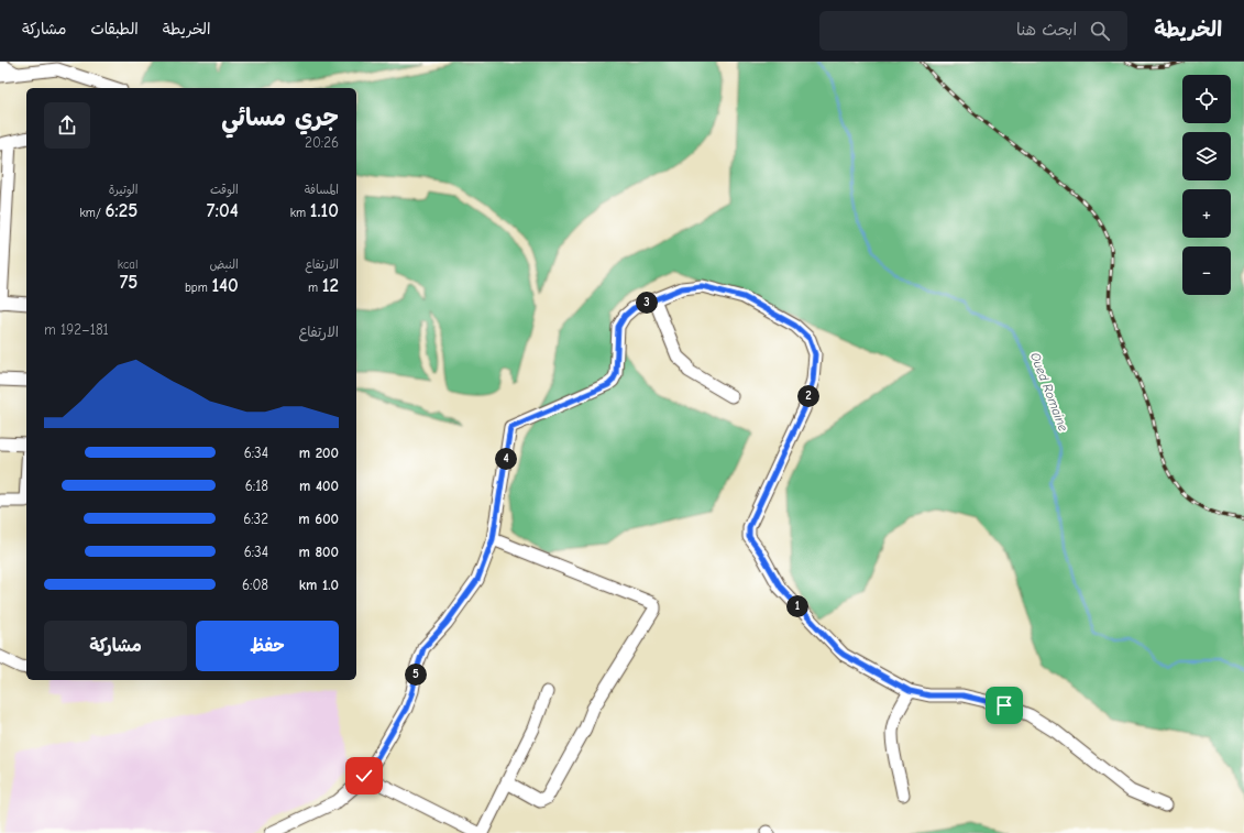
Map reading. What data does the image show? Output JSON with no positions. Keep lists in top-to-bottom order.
{
  "water": ["Oued Romaine"],
  "page": {
    "header": "الخريطة",
    "search": "ابحث هنا",
    "nav": ["الخريطة", "الطبقات", "مشاركة"],
    "map_buttons": ["+", "−"],
    "heading": ["جري مسائي", "20:26"],
    "stats": [
      ["المسافة", "1.10 km"],
      ["الوقت", "7:04"],
      ["الوتيرة", "6:25 /km"],
      ["الارتفاع", "12 m"],
      ["النبض", "140 bpm"],
      ["kcal", "75"]
    ],
    "pins": [
      "3",
      "2",
      "4",
      "1",
      "5"
    ],
    "chart": ["الارتفاع", "181–192 m"],
    "list": [
      {
        "name": "200 m",
        "note": "6:34"
      },
      {
        "name": "400 m",
        "note": "6:18"
      },
      {
        "name": "600 m",
        "note": "6:32"
      },
      {
        "name": "800 m",
        "note": "6:34"
      },
      {
        "name": "1.0 km",
        "note": "6:08"
      }
    ],
    "buttons": ["حفظ", "مشاركة"]
  }
}
